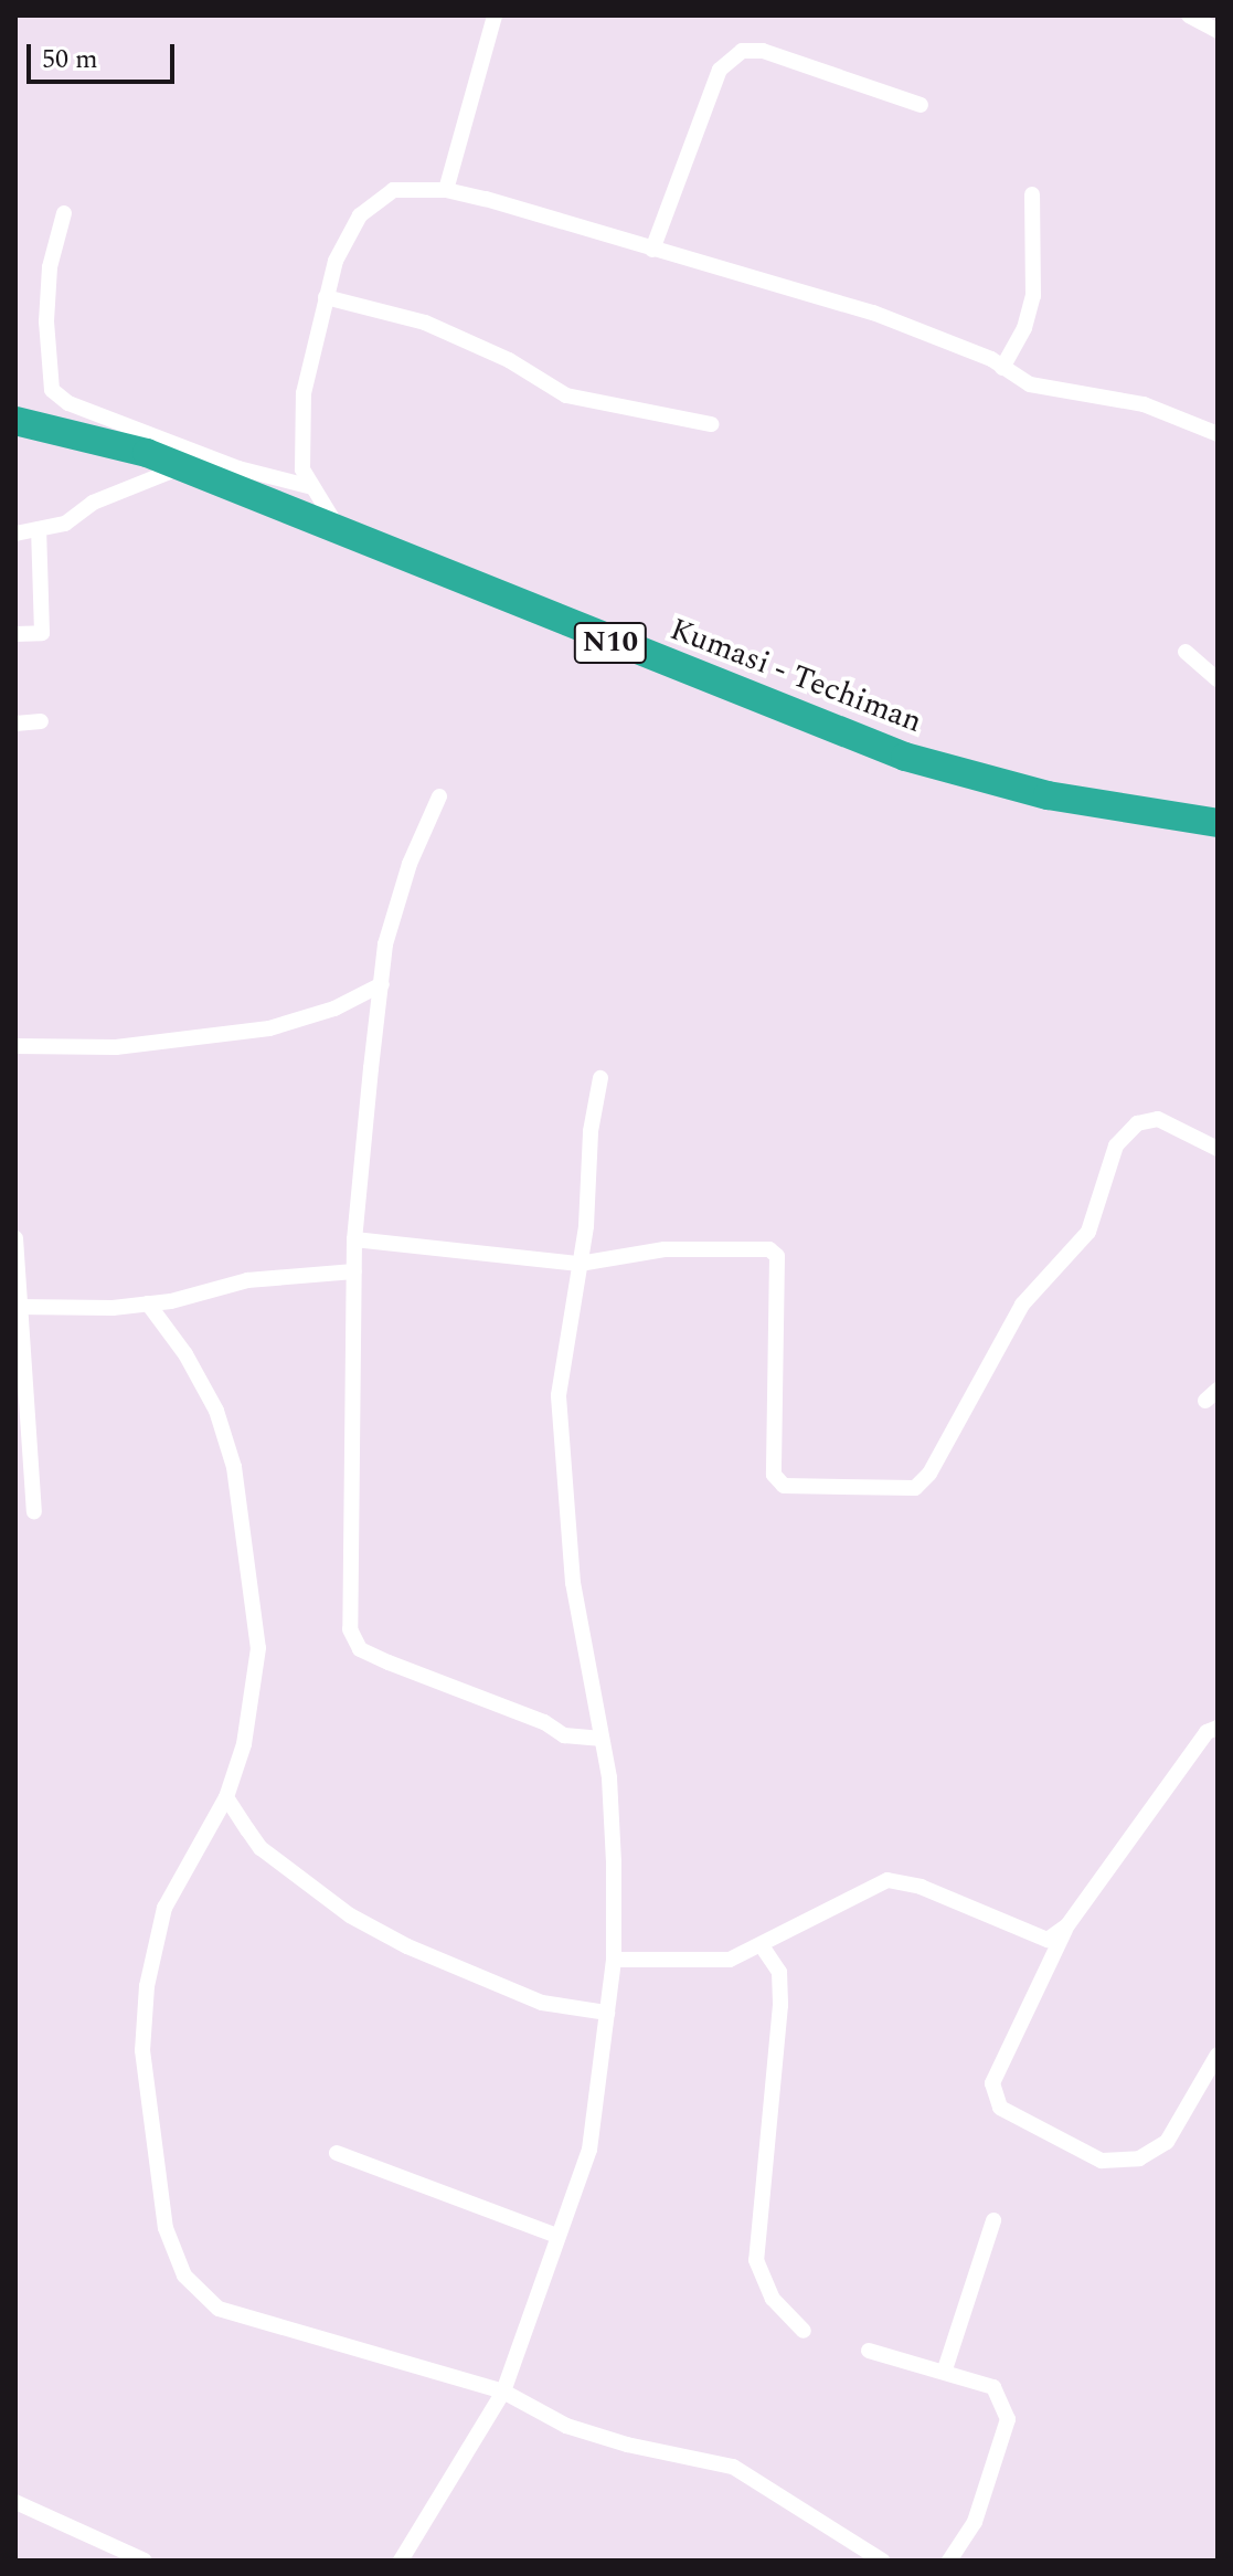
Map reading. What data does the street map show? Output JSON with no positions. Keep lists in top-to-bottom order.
{
  "streets": {
    "highway": ["N10", "Kumasi - Techiman"]
  },
  "scale_bar": "50 m"
}
